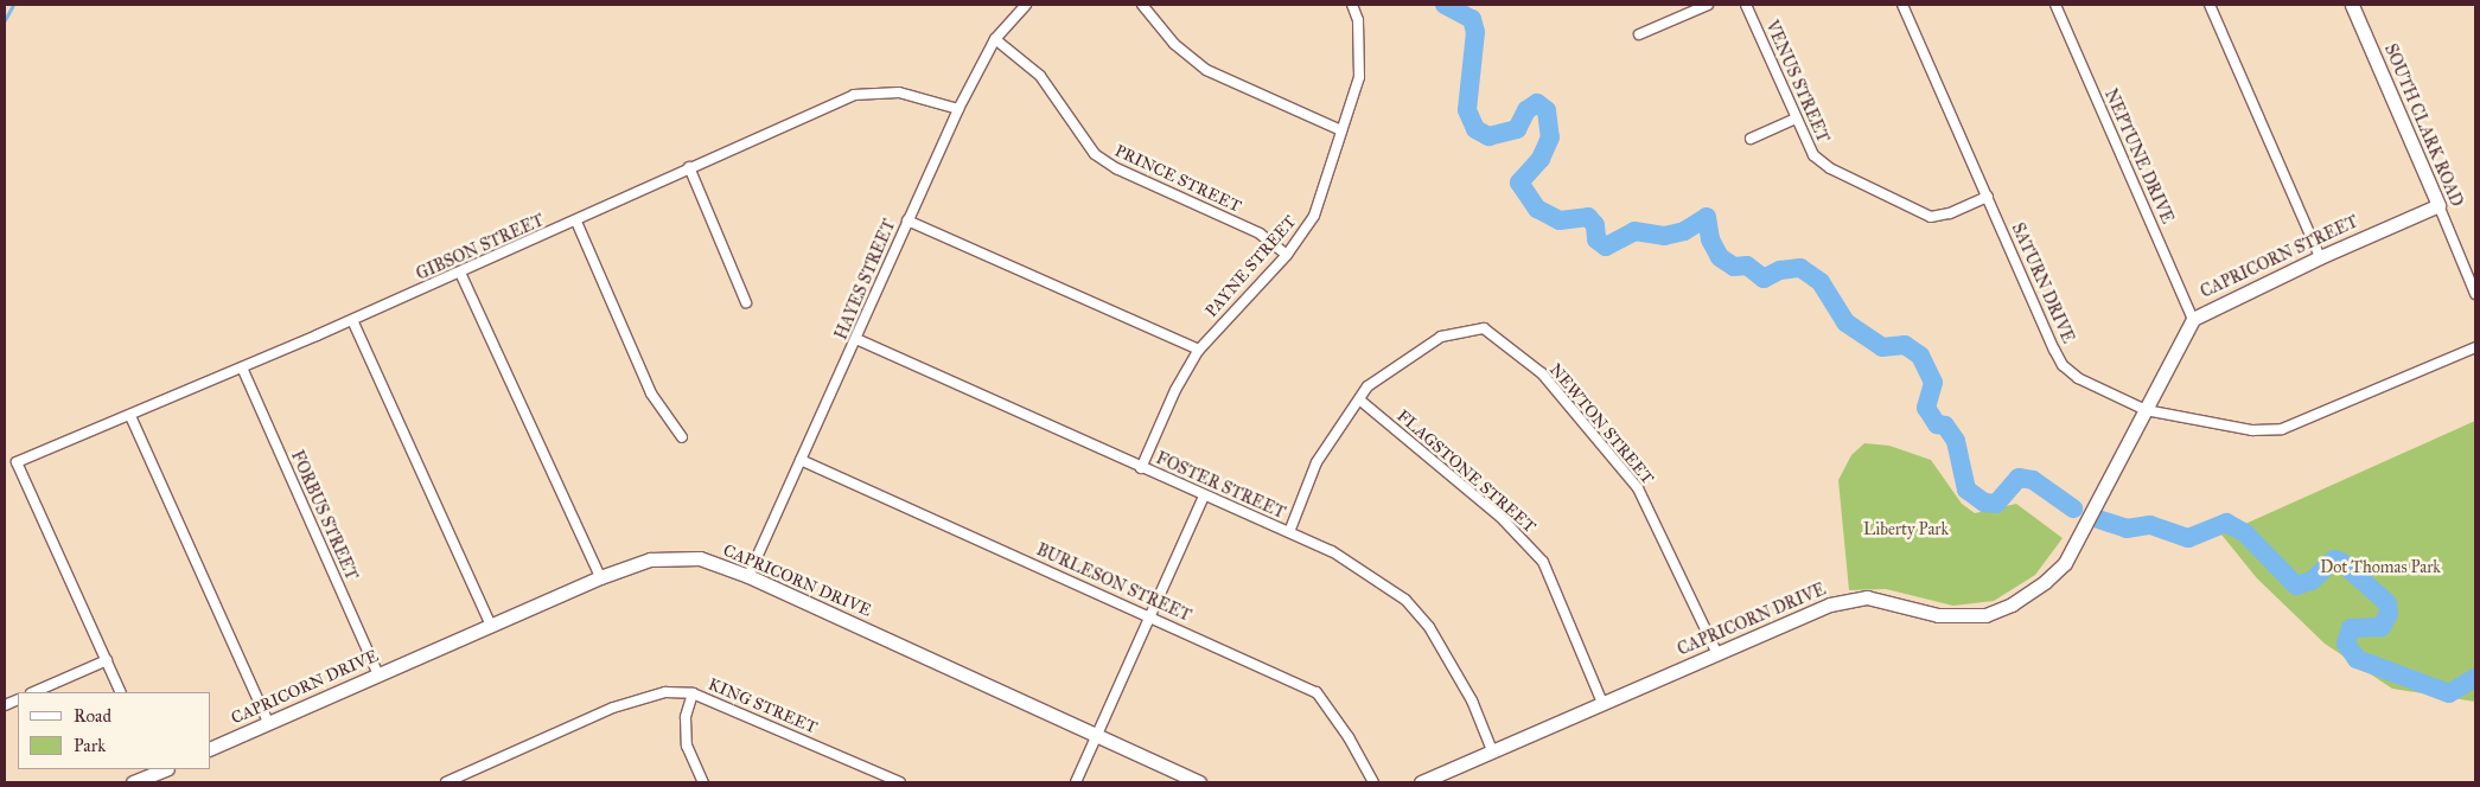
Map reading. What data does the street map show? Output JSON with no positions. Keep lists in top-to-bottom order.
{
  "streets": {
    "street": [
      "VENUS STREET",
      "SOUTH CLARK ROAD",
      "NEPTUNE DRIVE",
      "PRINCE STREET",
      "GIBSON STREET",
      "CAPRICORN STREET",
      "PAYNE STREET",
      "HAYES STREET",
      "SATURN DRIVE",
      "NEWTON STREET",
      "FLAGSTONE STREET",
      "FOSTER STREET",
      "FORBUS STREET",
      "CAPRICORN DRIVE",
      "BURLESON STREET",
      "KING STREET"
    ]
  },
  "crossings": [
    ["VENUS STREET", "SATURN DRIVE"],
    ["SOUTH CLARK ROAD", "CAPRICORN STREET"],
    ["NEPTUNE DRIVE", "CAPRICORN STREET"],
    ["PRINCE STREET", "PAYNE STREET"],
    ["PRINCE STREET", "HAYES STREET"],
    ["GIBSON STREET", "HAYES STREET"],
    ["GIBSON STREET", "FORBUS STREET"],
    ["CAPRICORN STREET", "SATURN DRIVE"],
    ["CAPRICORN STREET", "CAPRICORN DRIVE"],
    ["PAYNE STREET", "FOSTER STREET"],
    ["HAYES STREET", "FOSTER STREET"],
    ["HAYES STREET", "CAPRICORN DRIVE"],
    ["HAYES STREET", "BURLESON STREET"],
    ["NEWTON STREET", "FLAGSTONE STREET"],
    ["NEWTON STREET", "CAPRICORN DRIVE"],
    ["FLAGSTONE STREET", "CAPRICORN DRIVE"],
    ["FOSTER STREET", "CAPRICORN DRIVE"],
    ["FORBUS STREET", "CAPRICORN DRIVE"]
  ],
  "parks": ["Liberty Park", "Dot Thomas Park"],
  "legend": ["Road", "Park"]
}
